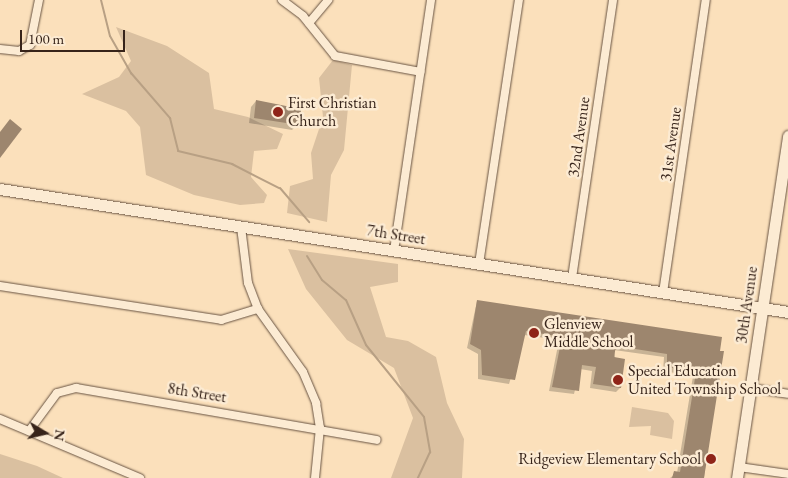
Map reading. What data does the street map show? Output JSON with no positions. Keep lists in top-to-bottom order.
{
  "streets": {
    "main road": ["7th Street", "30th Avenue"],
    "street": ["32nd Avenue", "31st Avenue", "8th Street"]
  },
  "crossings": [
    ["32nd Avenue", "7th Street"],
    ["31st Avenue", "7th Street"],
    ["7th Street", "30th Avenue"]
  ],
  "places": [
    "First Christian Church",
    "Glenview Middle School",
    "Special Education United Township School",
    "Ridgeview Elementary School"
  ],
  "scale_bar": "100 m",
  "north": "right"
}
